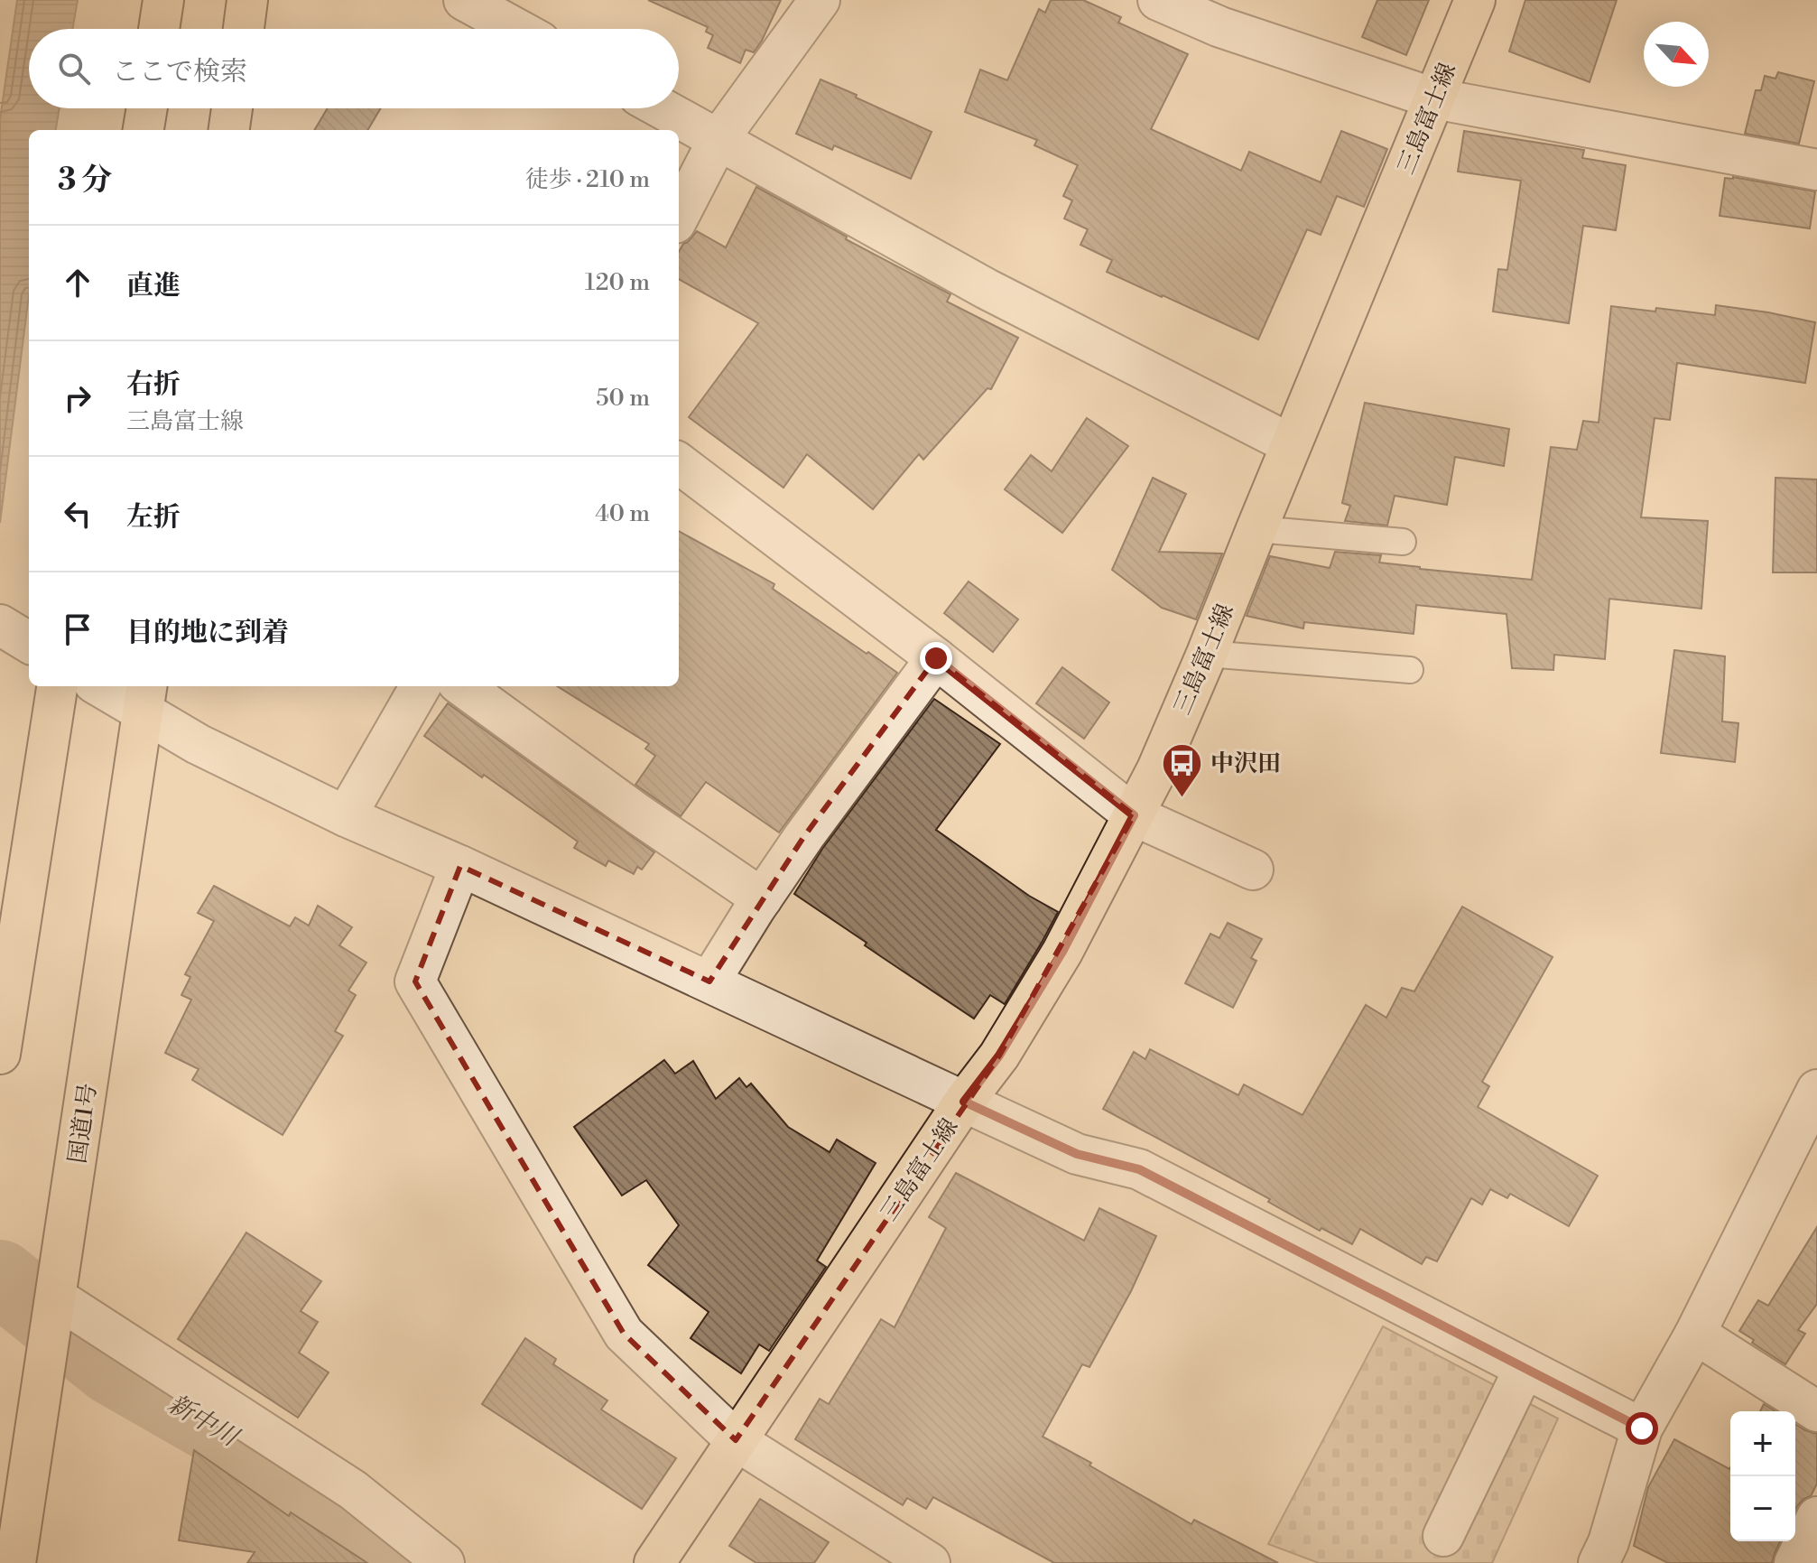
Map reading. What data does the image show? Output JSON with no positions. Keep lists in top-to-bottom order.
{
  "streets": {
    "main road": ["三島富士線", "国道1号"]
  },
  "water": ["新中川"],
  "places": {
    "bus stop": ["中沢田"]
  },
  "north": "bottom right",
  "page": {
    "search": "ここで検索",
    "heading": ["3 分", "徒歩 · 210 m"],
    "list": [
      ["直進", "120 m"],
      ["右折", "三島富士線", "50 m"],
      ["左折", "40 m"],
      "目的地に到着"
    ],
    "map_buttons": ["+", "−"]
  }
}
